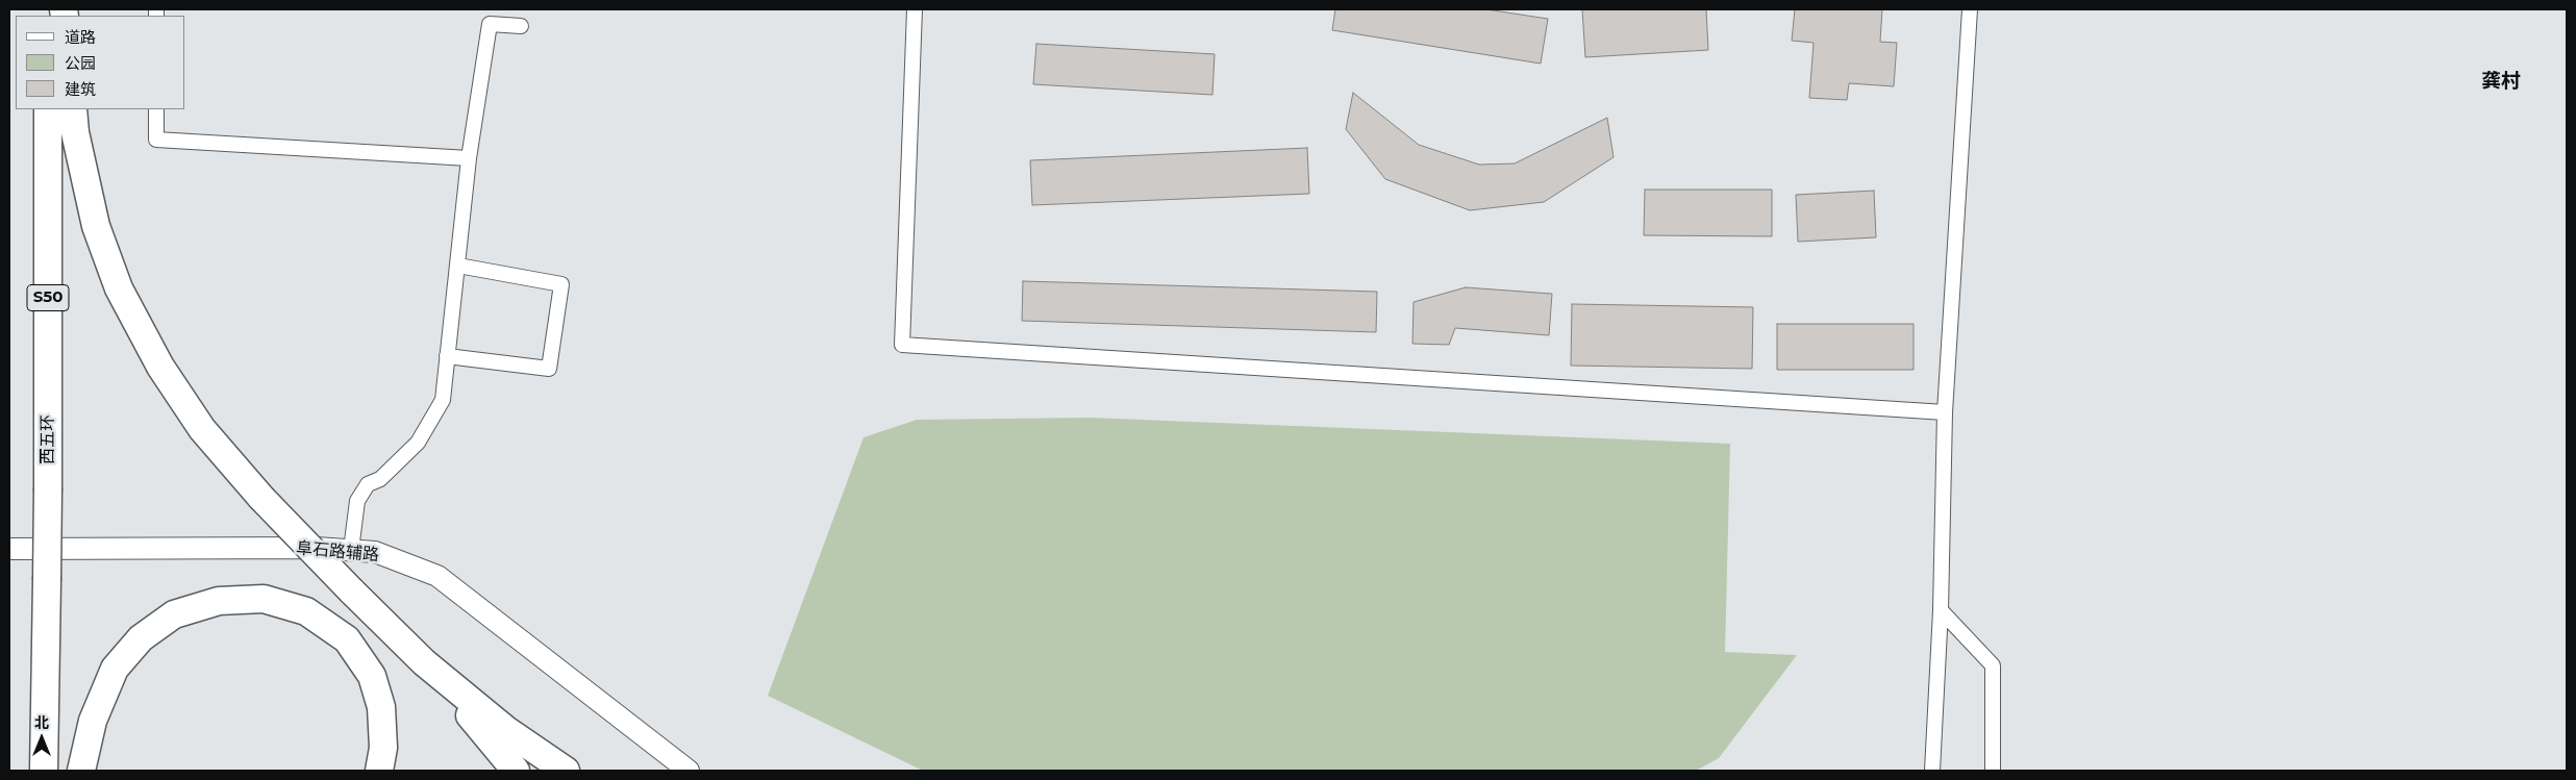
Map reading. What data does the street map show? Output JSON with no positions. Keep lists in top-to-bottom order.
{
  "streets": {
    "highway": ["S50", "西五环"],
    "main road": ["阜石路辅路"]
  },
  "districts": ["龚村"],
  "legend": ["道路", "公园", "建筑"],
  "north": "top"
}
